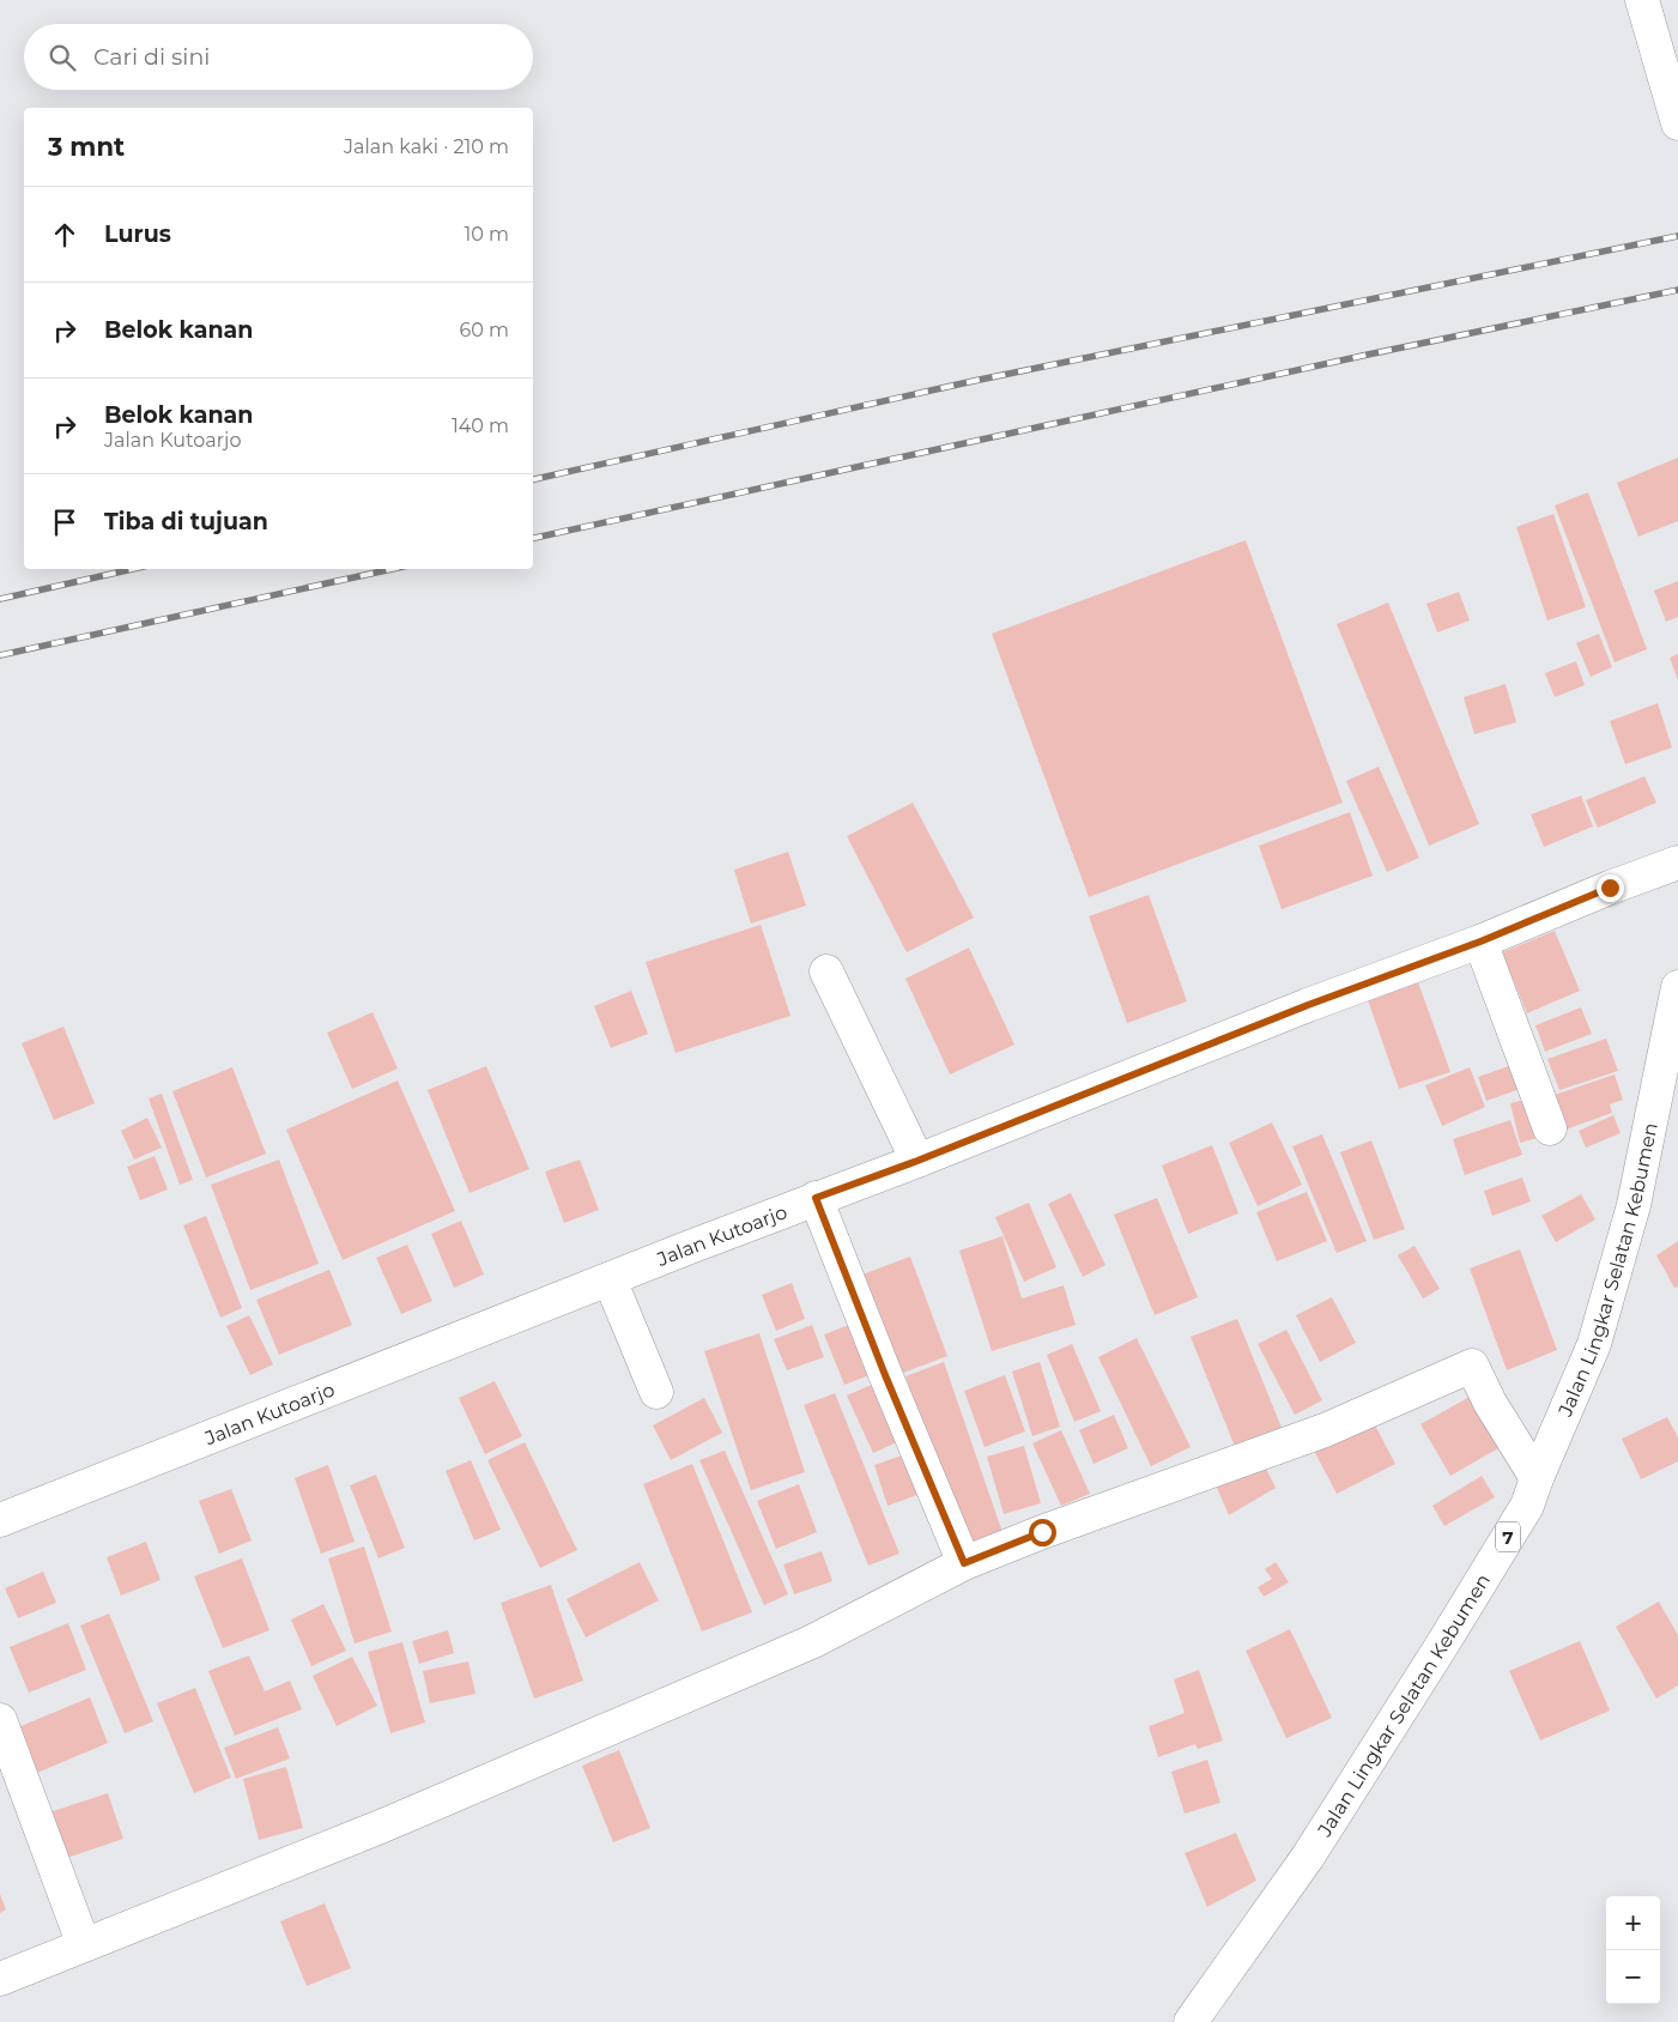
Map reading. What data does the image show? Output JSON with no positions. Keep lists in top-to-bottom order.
{
  "streets": {
    "main road": ["Jalan Kutoarjo", "Jalan Lingkar Selatan Kebumen", "7"]
  },
  "page": {
    "search": "Cari di sini",
    "heading": ["3 mnt", "Jalan kaki · 210 m"],
    "list": [
      ["Lurus", "10 m"],
      ["Belok kanan", "60 m"],
      ["Belok kanan", "Jalan Kutoarjo", "140 m"],
      "Tiba di tujuan"
    ],
    "map_buttons": ["+", "−"]
  }
}
